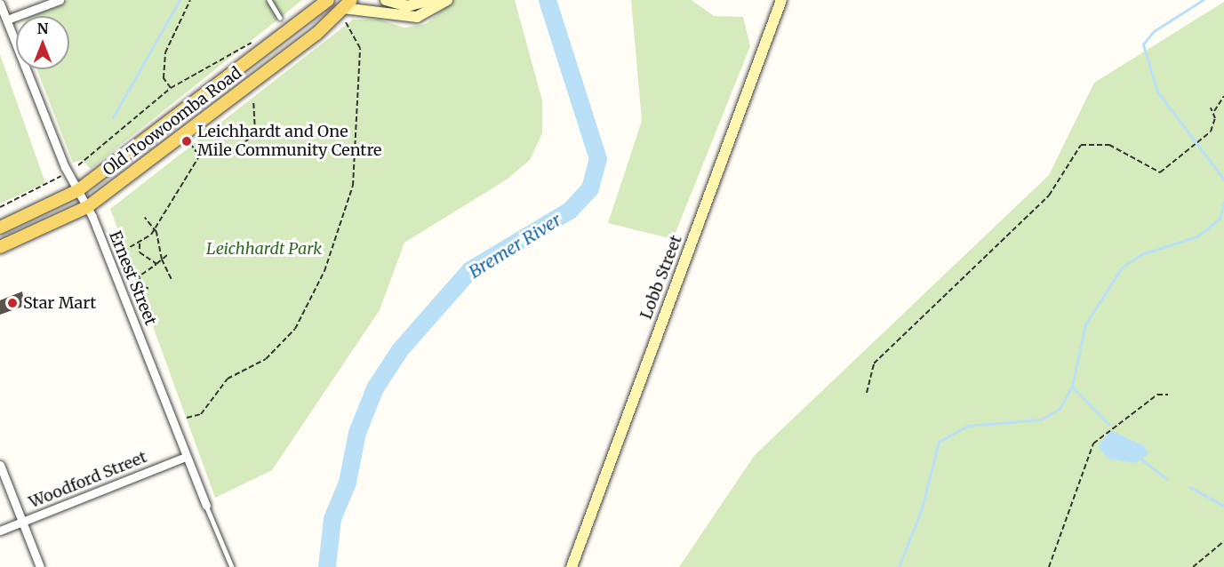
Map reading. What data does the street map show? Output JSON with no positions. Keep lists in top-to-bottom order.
{
  "streets": {
    "main road": ["Old Toowoomba Road", "Lobb Street"],
    "street": ["Ernest Street", "Woodford Street"]
  },
  "crossings": [
    ["Old Toowoomba Road", "Ernest Street"],
    ["Ernest Street", "Woodford Street"]
  ],
  "water": ["Bremer River"],
  "parks": ["Leichhardt Park"],
  "places": ["Leichhardt and One Mile Community Centre", "Star Mart"],
  "north": "top"
}
